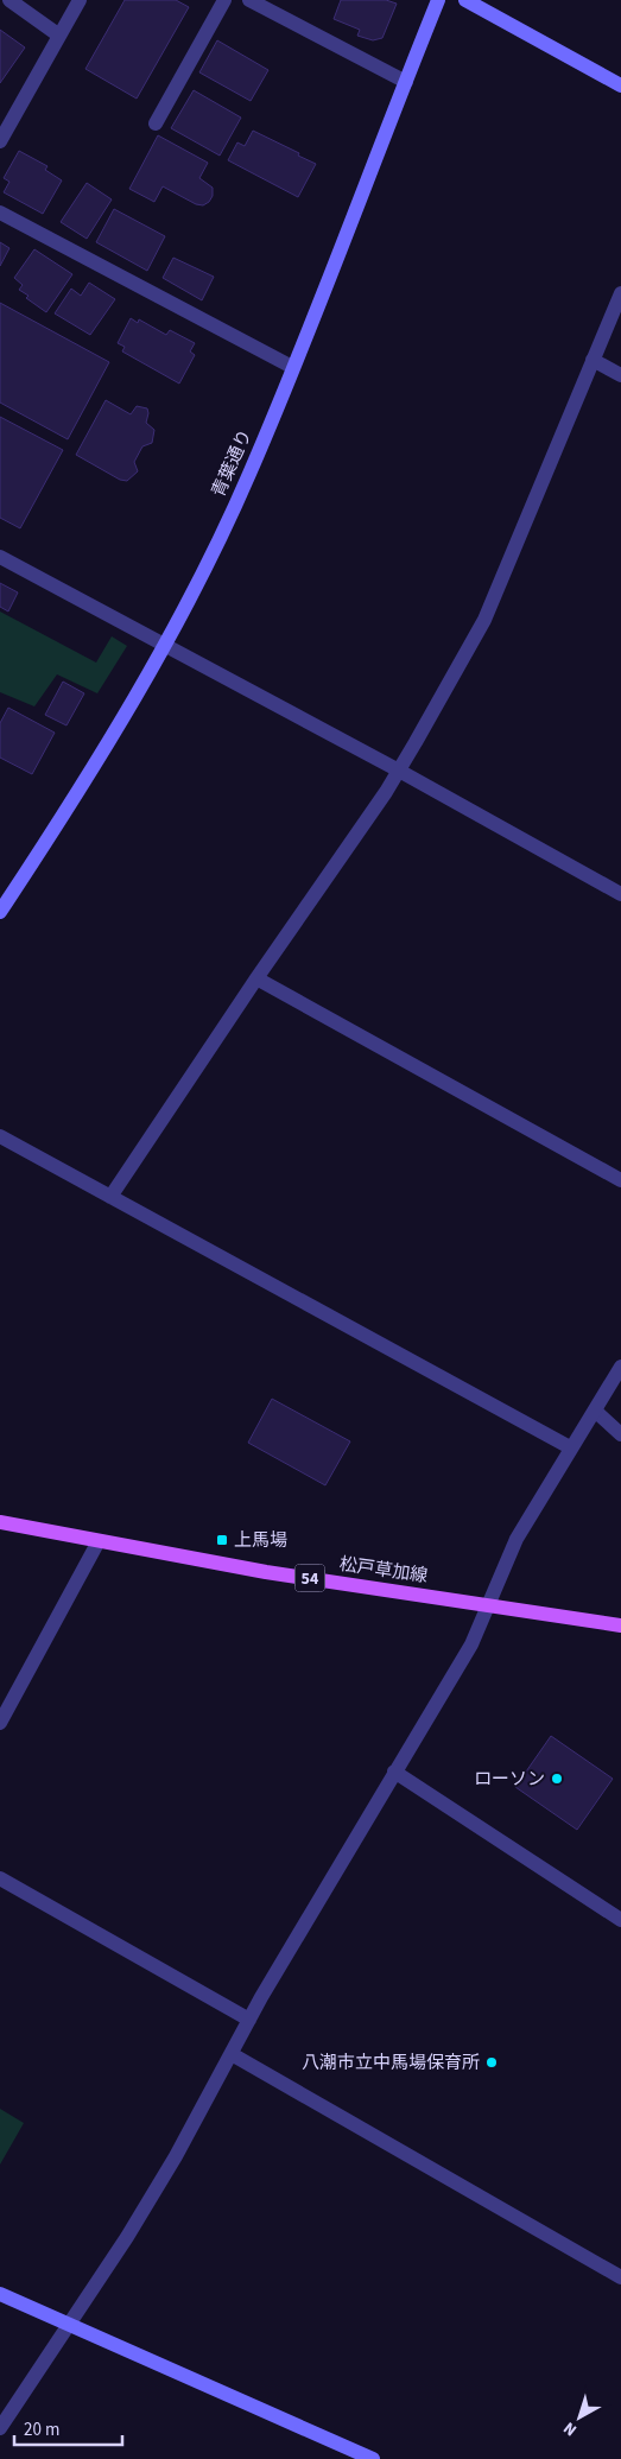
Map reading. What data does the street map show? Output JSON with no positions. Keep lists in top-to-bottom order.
{
  "streets": {
    "main road": ["松戸草加線", "54"],
    "street": ["青葉通り"]
  },
  "places": {
    "transit": ["上馬場"],
    "other": ["ローソン", "八潮市立中馬場保育所"]
  },
  "scale_bar": "20 m",
  "north": "bottom left"
}
